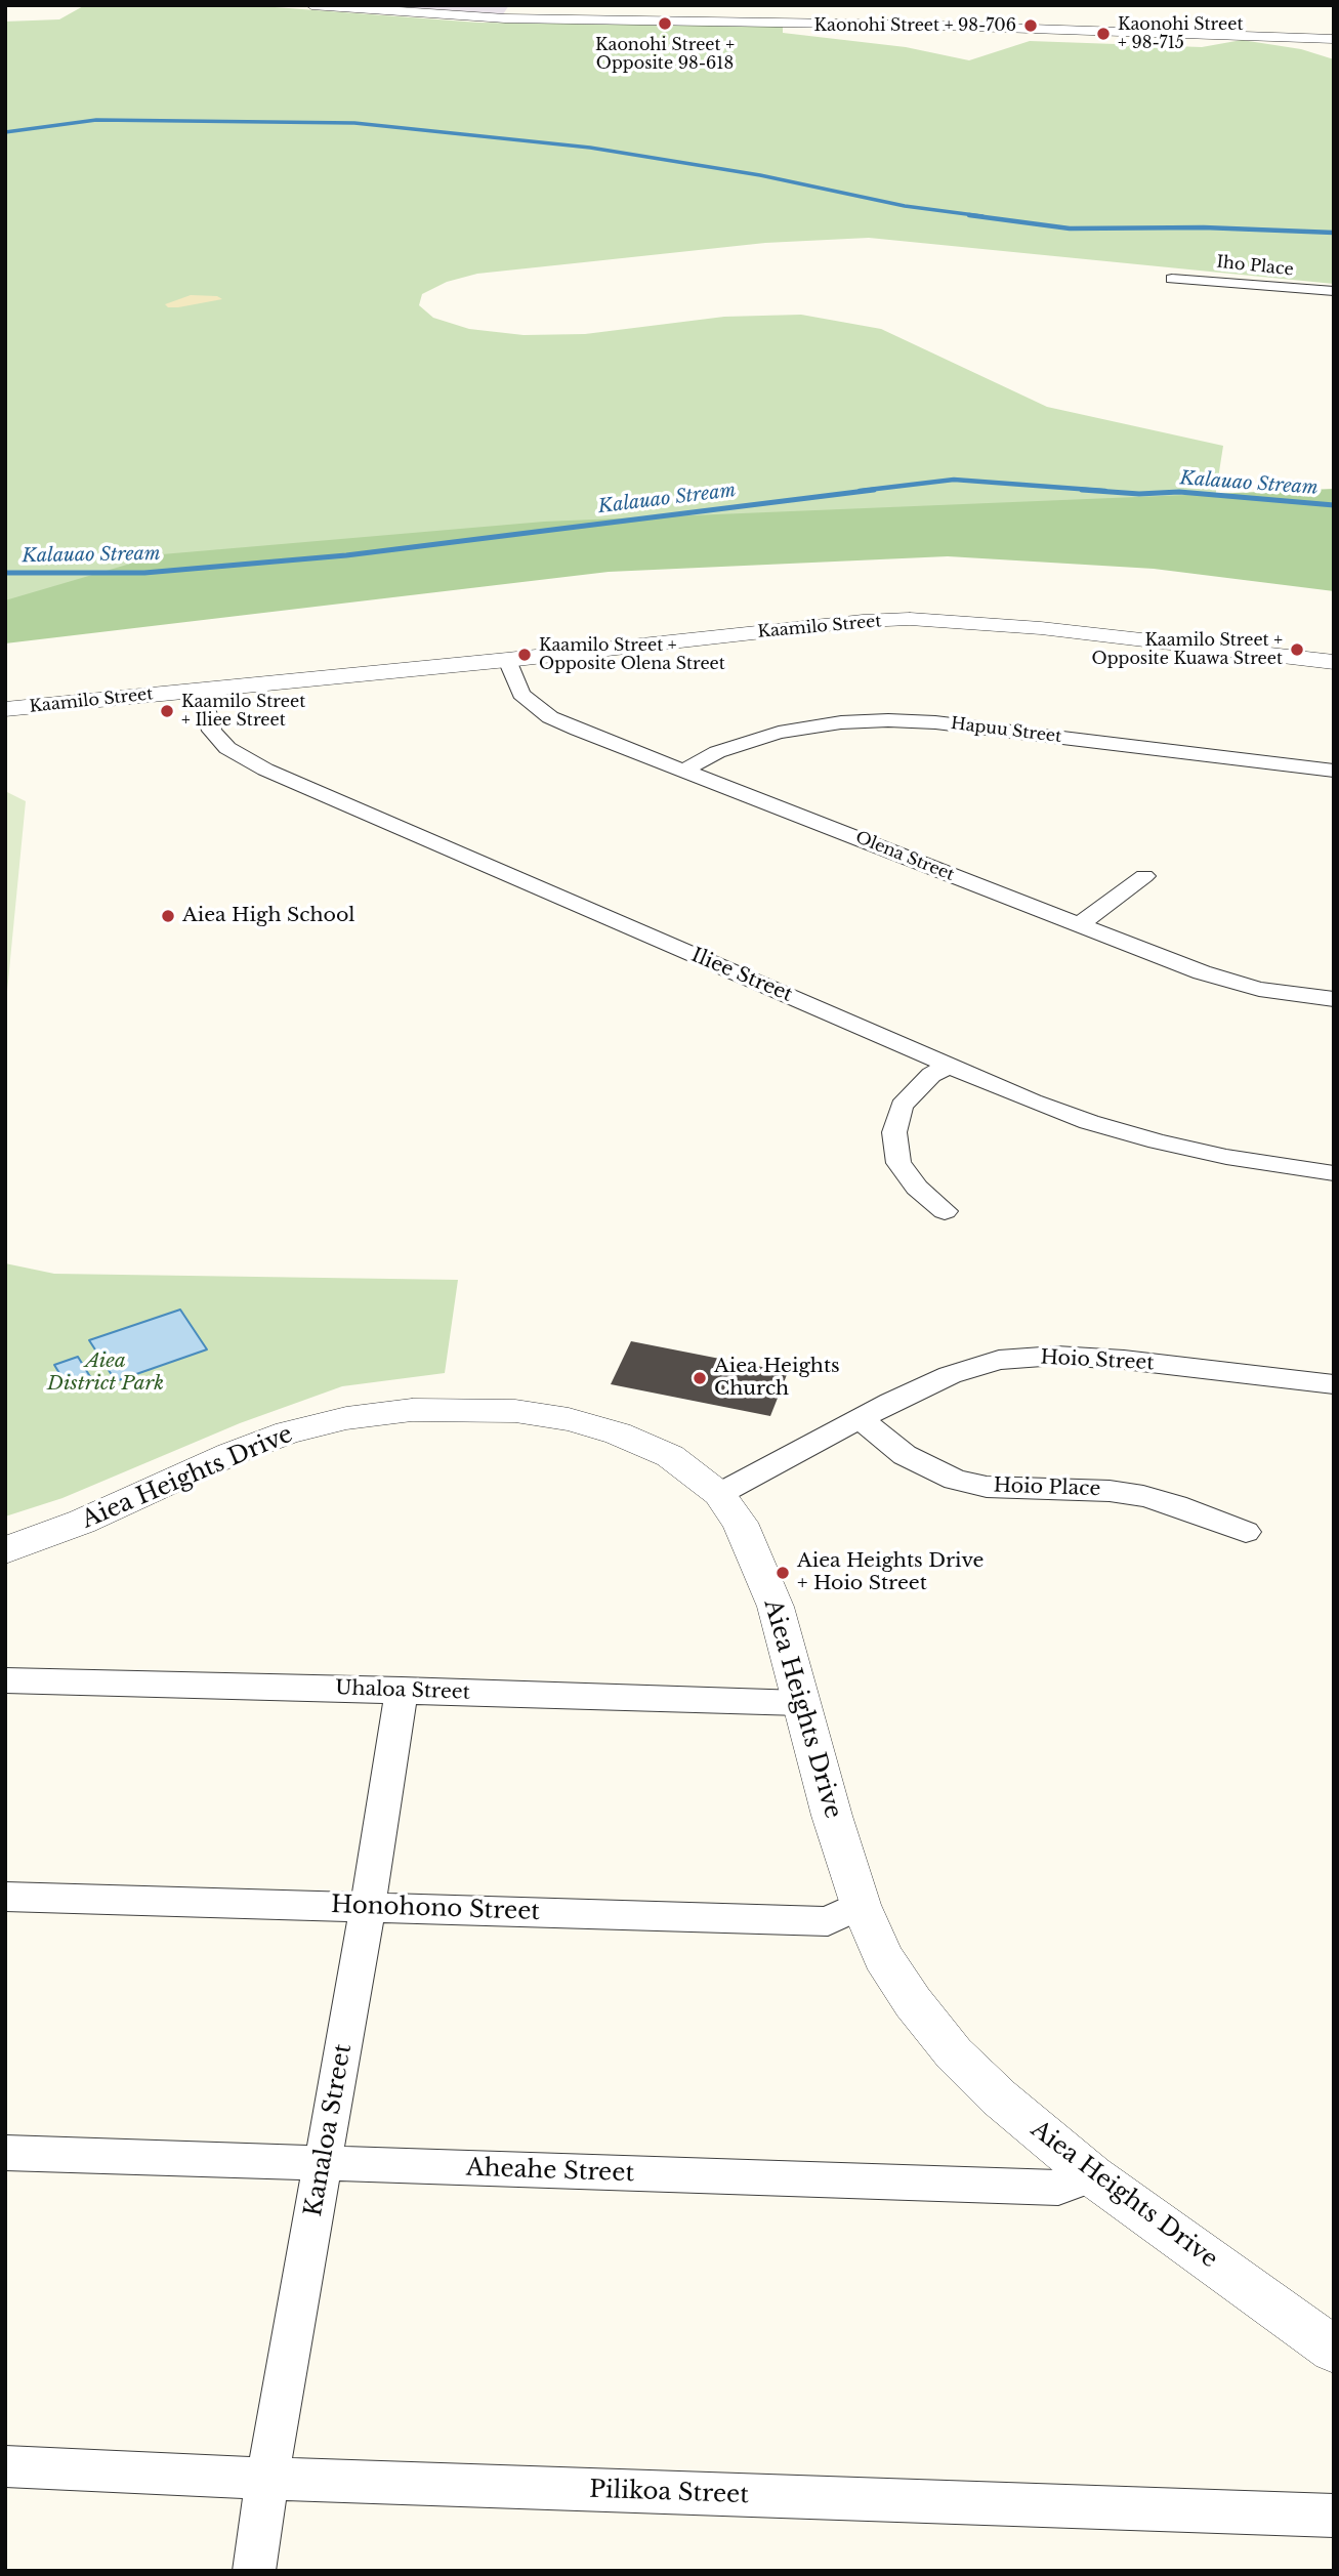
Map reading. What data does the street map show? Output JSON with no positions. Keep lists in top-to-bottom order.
{
  "streets": {
    "street": [
      "Iho Place",
      "Kaamilo Street",
      "Hapuu Street",
      "Olena Street",
      "Iliee Street",
      "Hoio Street",
      "Aiea Heights Drive",
      "Hoio Place",
      "Uhaloa Street",
      "Honohono Street",
      "Kanaloa Street",
      "Aheahe Street",
      "Pilikoa Street"
    ]
  },
  "crossings": [
    ["Kaamilo Street", "Olena Street"],
    ["Kaamilo Street", "Iliee Street"],
    ["Hapuu Street", "Olena Street"],
    ["Hoio Street", "Aiea Heights Drive"],
    ["Hoio Street", "Hoio Place"],
    ["Aiea Heights Drive", "Uhaloa Street"],
    ["Aiea Heights Drive", "Honohono Street"],
    ["Aiea Heights Drive", "Aheahe Street"],
    ["Uhaloa Street", "Kanaloa Street"],
    ["Honohono Street", "Kanaloa Street"],
    ["Kanaloa Street", "Aheahe Street"],
    ["Kanaloa Street", "Pilikoa Street"]
  ],
  "water": ["Kalauao Stream"],
  "parks": ["Aiea District Park"],
  "places": [
    "Kaonohi Street + Opposite 98-618",
    "Kaonohi Street + 98-706",
    "Kaonohi Street + 98-715",
    "Kaamilo Street + Opposite Kuawa Street",
    "Kaamilo Street + Opposite Olena Street",
    "Kaamilo Street + Iliee Street",
    "Aiea High School",
    "Aiea Heights Church",
    "Aiea Heights Drive + Hoio Street"
  ]
}
